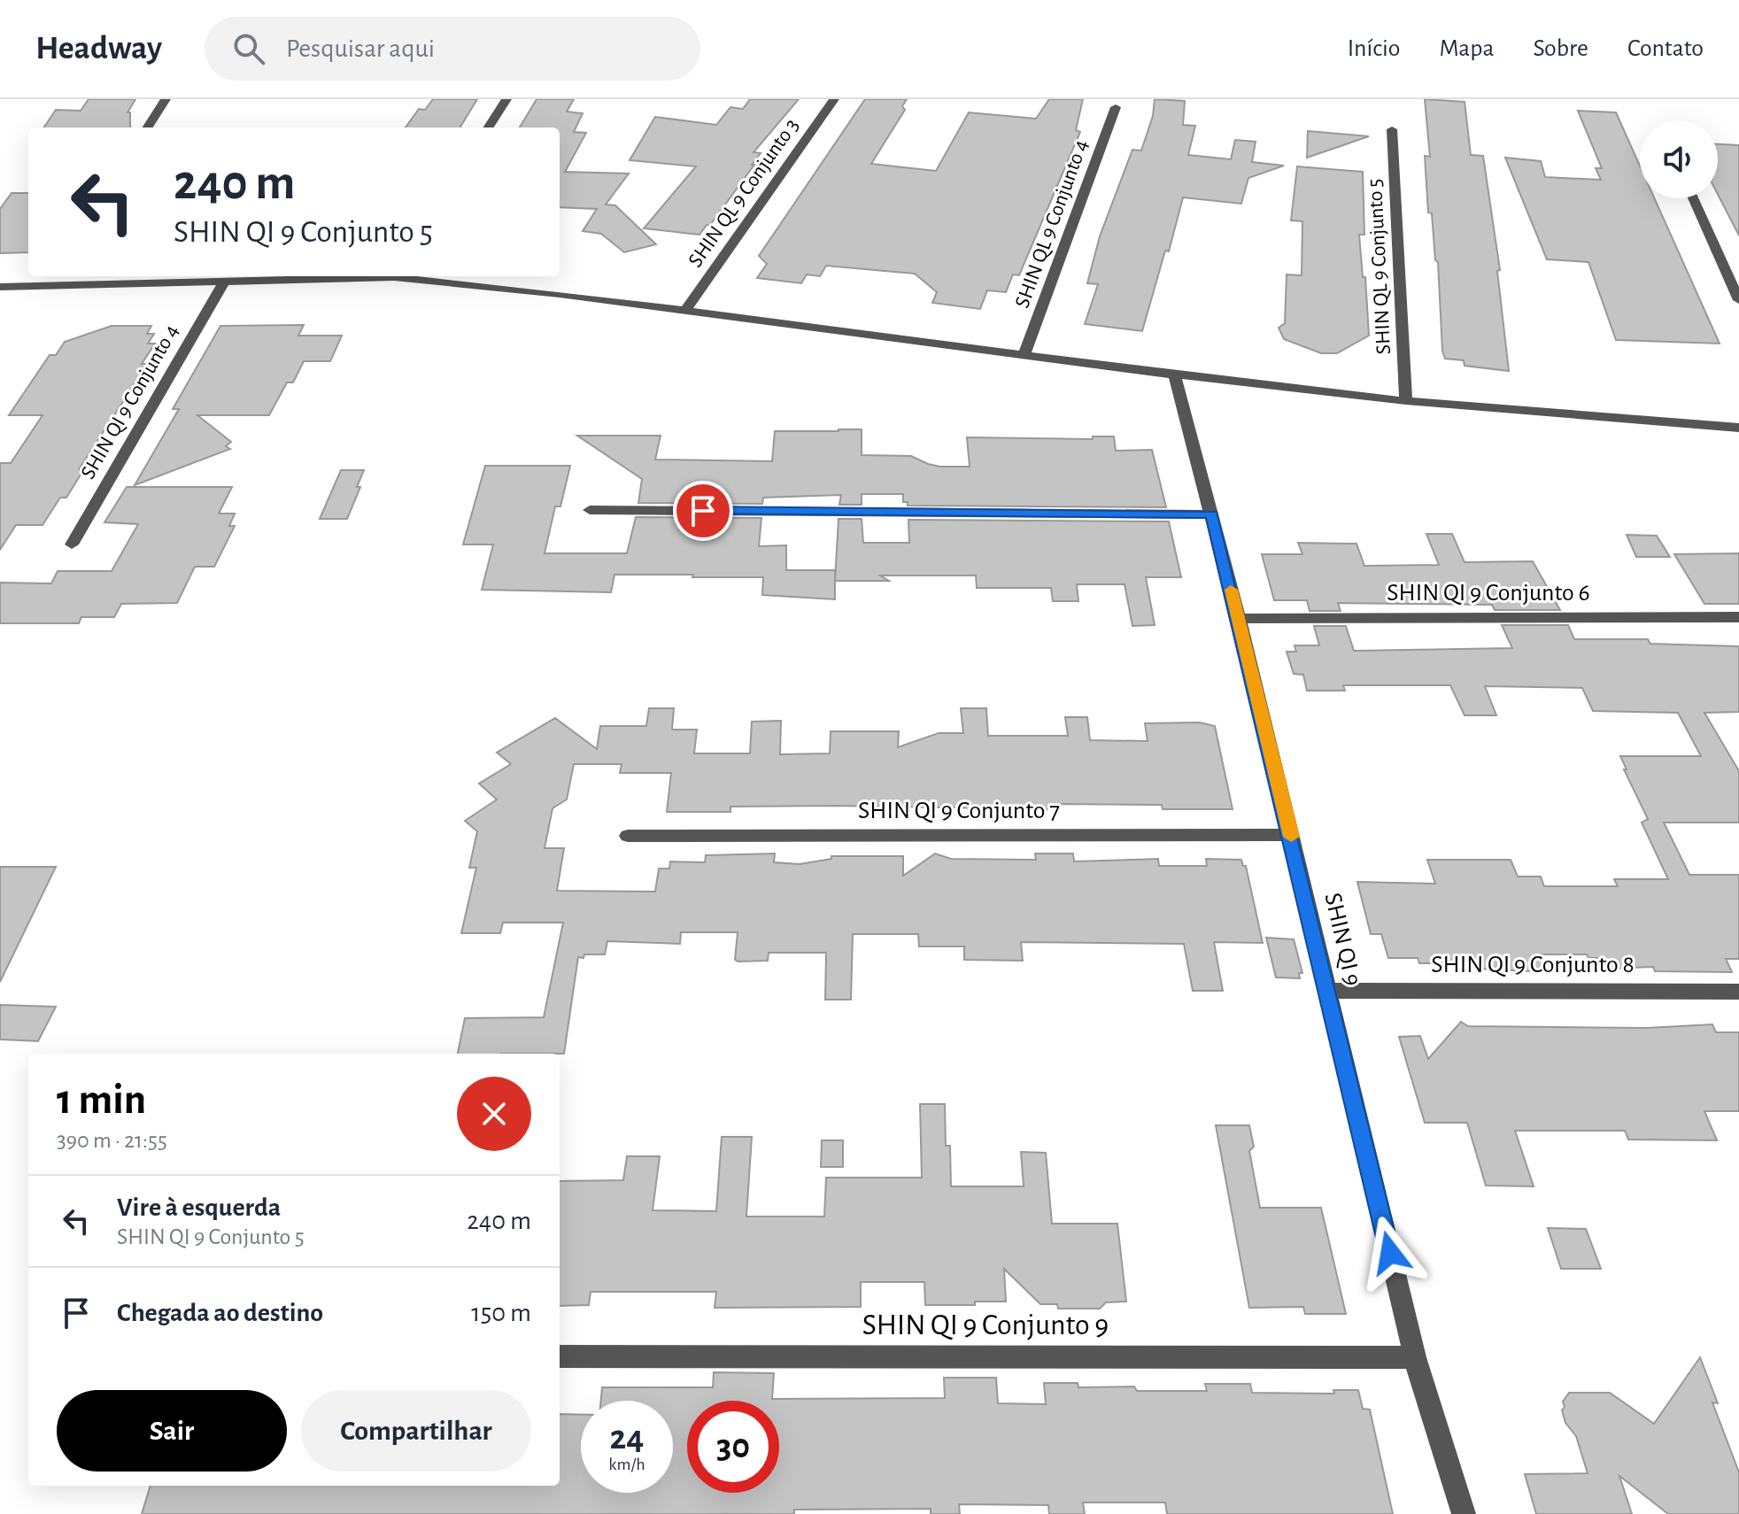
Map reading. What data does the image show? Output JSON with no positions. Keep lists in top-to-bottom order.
{
  "streets": {
    "street": [
      "SHIN QL 9 Conjunto 3",
      "SHIN QL 9 Conjunto 4",
      "SHIN QL 9 Conjunto 5",
      "SHIN QI 9 Conjunto 4",
      "SHIN QI 9 Conjunto 6",
      "SHIN QI 9 Conjunto 7",
      "SHIN QI 9",
      "SHIN QI 9 Conjunto 8",
      "SHIN QI 9 Conjunto 9"
    ]
  },
  "crossings": [
    ["SHIN QI 9 Conjunto 6", "SHIN QI 9"],
    ["SHIN QI 9 Conjunto 7", "SHIN QI 9"],
    ["SHIN QI 9", "SHIN QI 9 Conjunto 8"],
    ["SHIN QI 9", "SHIN QI 9 Conjunto 9"]
  ],
  "page": {
    "header": "Headway",
    "search": "Pesquisar aqui",
    "nav": [
      "Início",
      "Mapa",
      "Sobre",
      "Contato"
    ],
    "turn": ["240 m", "SHIN QI 9 Conjunto 5"],
    "heading": ["1 min", "390 m · 21:55"],
    "list": [
      {
        "name": "Vire à esquerda",
        "note": "SHIN QI 9 Conjunto 5",
        "value": "240 m"
      },
      {
        "name": "Chegada ao destino",
        "value": "150 m"
      }
    ],
    "buttons": ["Sair", "Compartilhar"],
    "speed": "24 km/h",
    "limit": "30"
  }
}
